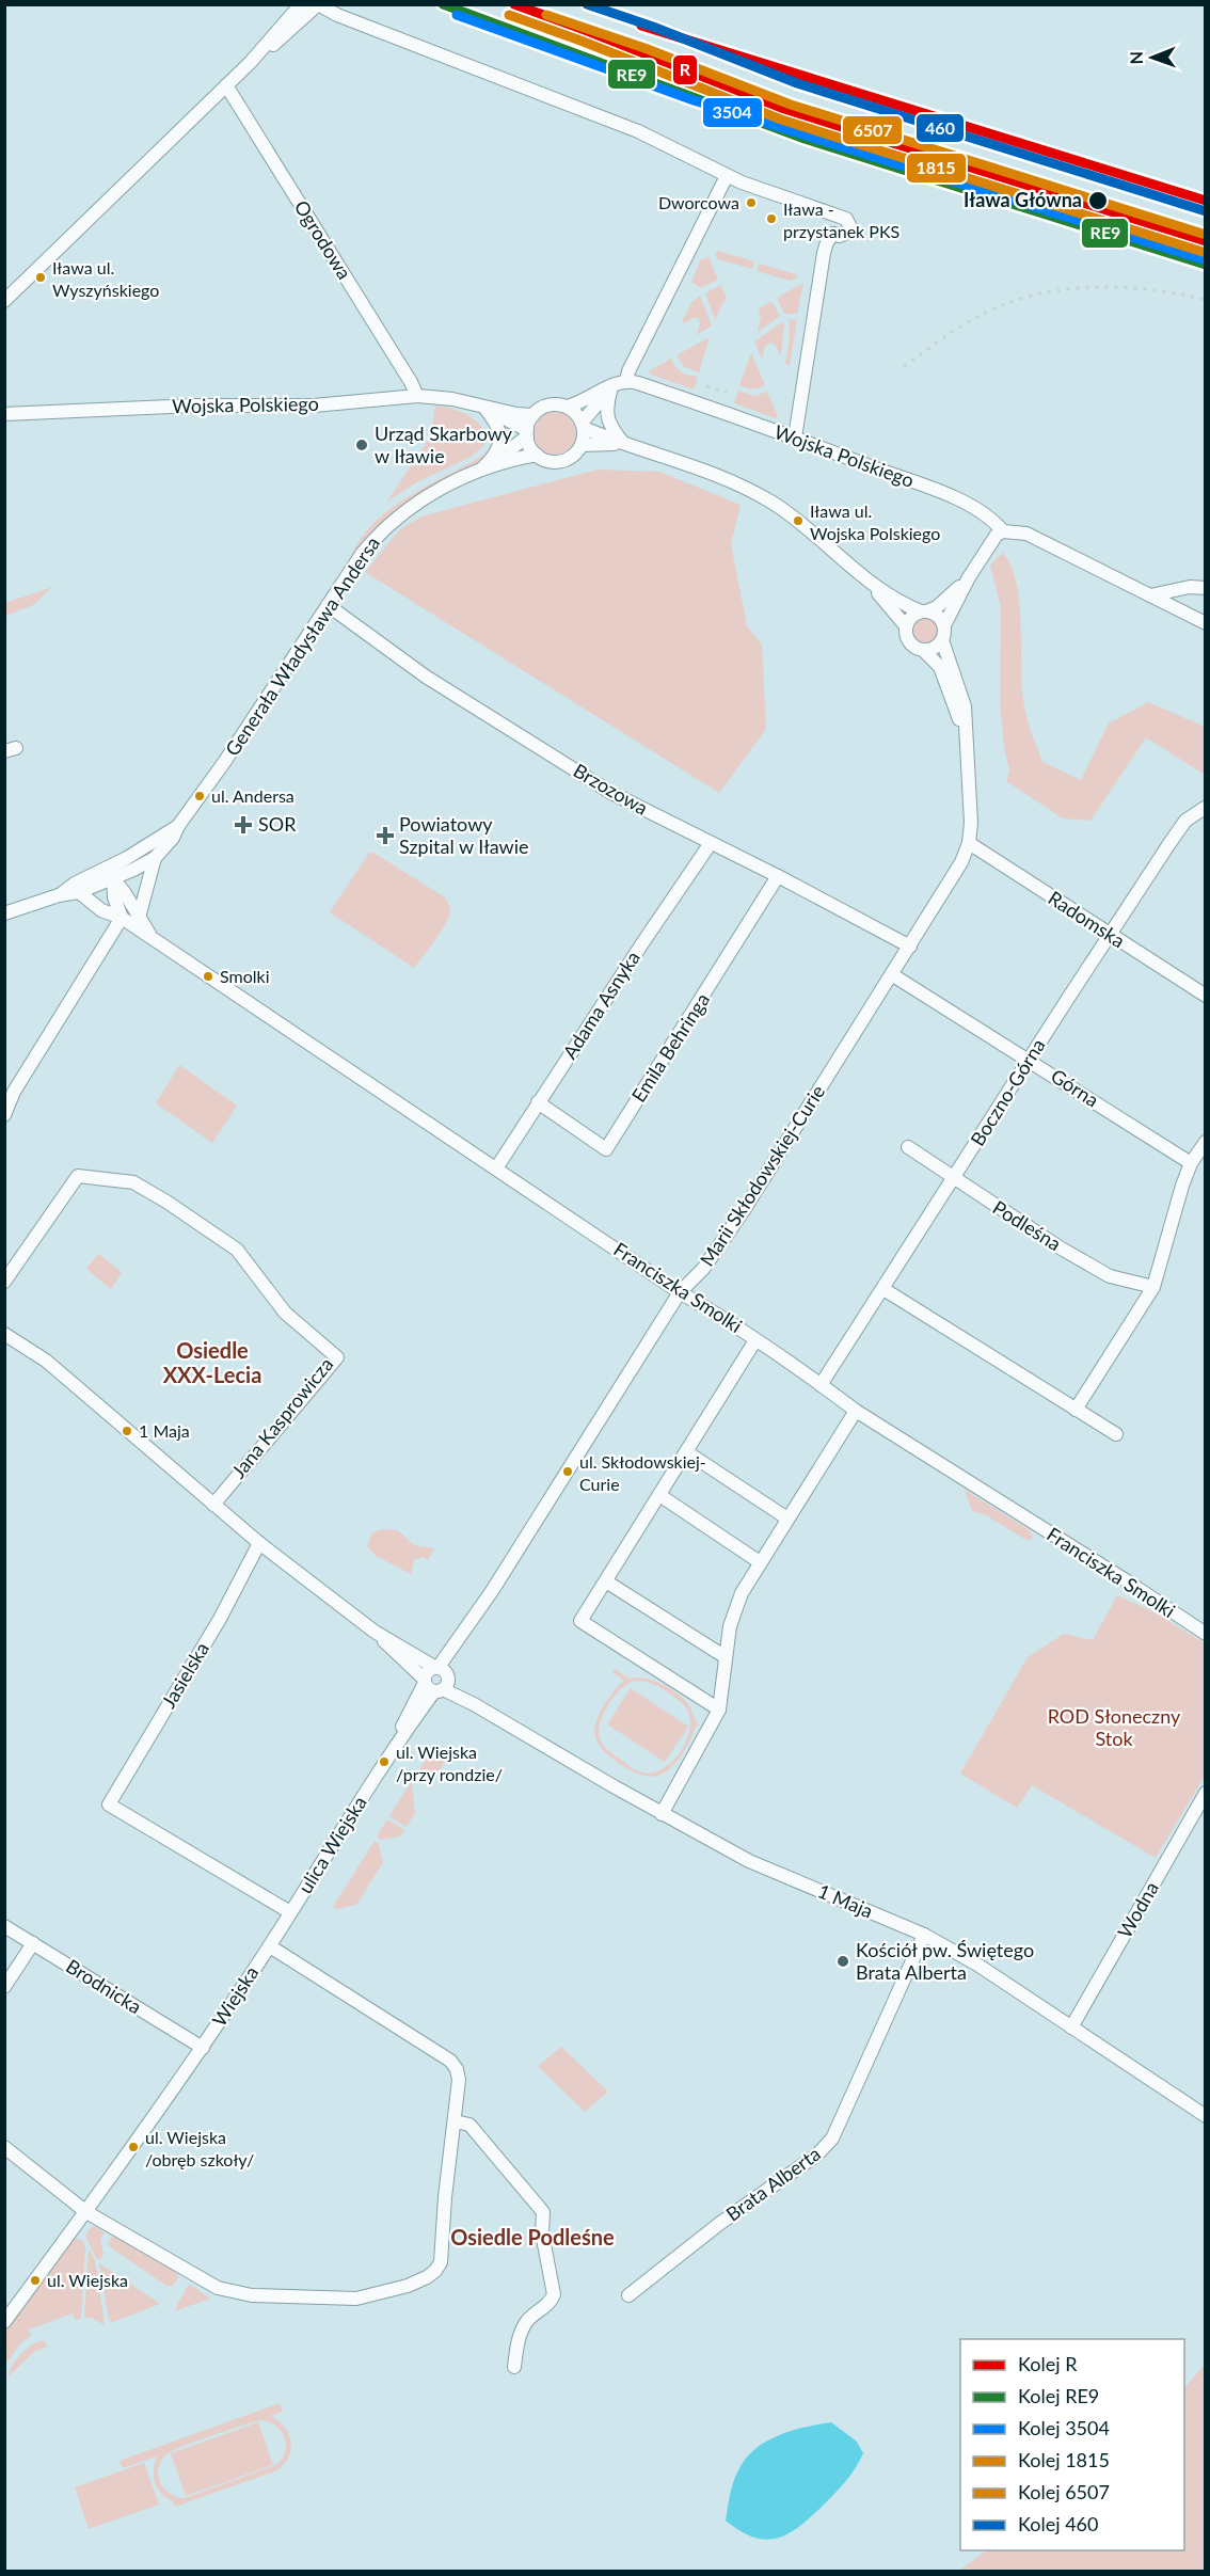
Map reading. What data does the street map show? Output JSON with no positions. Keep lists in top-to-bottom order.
{
  "streets": {
    "street": [
      "Ogrodowa",
      "Wojska Polskiego",
      "Generała Władysława Andersa",
      "Brzozowa",
      "Radomska",
      "Adama Asnyka",
      "Emila Behringa",
      "Górna",
      "Boczno-Górna",
      "Marii Skłodowskiej-Curie",
      "Podleśna",
      "Franciszka Smolki",
      "Jana Kasprowicza",
      "Jasielska",
      "ulica Wiejska",
      "1 Maja",
      "Wodna",
      "Brodnicka",
      "Wiejska",
      "Brata Alberta"
    ]
  },
  "crossings": [
    ["Ogrodowa", "Wojska Polskiego"],
    ["Wojska Polskiego", "Generała Władysława Andersa"],
    ["Generała Władysława Andersa", "Brzozowa"],
    ["Generała Władysława Andersa", "Franciszka Smolki"],
    ["Brzozowa", "Adama Asnyka"],
    ["Brzozowa", "Emila Behringa"],
    ["Brzozowa", "Marii Skłodowskiej-Curie"],
    ["Radomska", "Boczno-Górna"],
    ["Radomska", "Marii Skłodowskiej-Curie"],
    ["Adama Asnyka", "Emila Behringa"],
    ["Adama Asnyka", "Franciszka Smolki"],
    ["Górna", "Boczno-Górna"],
    ["Górna", "Marii Skłodowskiej-Curie"],
    ["Boczno-Górna", "Podleśna"],
    ["Boczno-Górna", "Franciszka Smolki"],
    ["Marii Skłodowskiej-Curie", "Franciszka Smolki"],
    ["Marii Skłodowskiej-Curie", "1 Maja"],
    ["Jana Kasprowicza", "1 Maja"],
    ["Jasielska", "ulica Wiejska"],
    ["Jasielska", "1 Maja"],
    ["ulica Wiejska", "1 Maja"],
    ["ulica Wiejska", "Wiejska"],
    ["1 Maja", "Wodna"],
    ["1 Maja", "Brata Alberta"],
    ["Brodnicka", "Wiejska"]
  ],
  "districts": ["Osiedle XXX-Lecia", "Osiedle Podleśne"],
  "parks": ["ROD Słoneczny Stok"],
  "places": {
    "other": [
      "Iława Główna",
      "Dworcowa",
      "Iława - przystanek PKS",
      "Iława ul. Wyszyńskiego",
      "Urząd Skarbowy w Iławie",
      "Iława ul. Wojska Polskiego",
      "ul. Andersa",
      "Smolki",
      "1 Maja",
      "ul. Skłodowskiej- Curie",
      "ul. Wiejska /przy rondzie/",
      "Kościół pw. Świętego Brata Alberta",
      "ul. Wiejska /obręb szkoły/",
      "ul. Wiejska"
    ],
    "health": ["SOR", "Powiatowy Szpital w Iławie"]
  },
  "lines": [
    "rail line R",
    "rail line RE9",
    "rail line 460",
    "rail line 3504",
    "rail line 1815",
    "rail line 6507"
  ],
  "legend": [
    "Kolej R",
    "Kolej RE9",
    "Kolej 3504",
    "Kolej 1815",
    "Kolej 6507",
    "Kolej 460"
  ],
  "north": "left"
}
